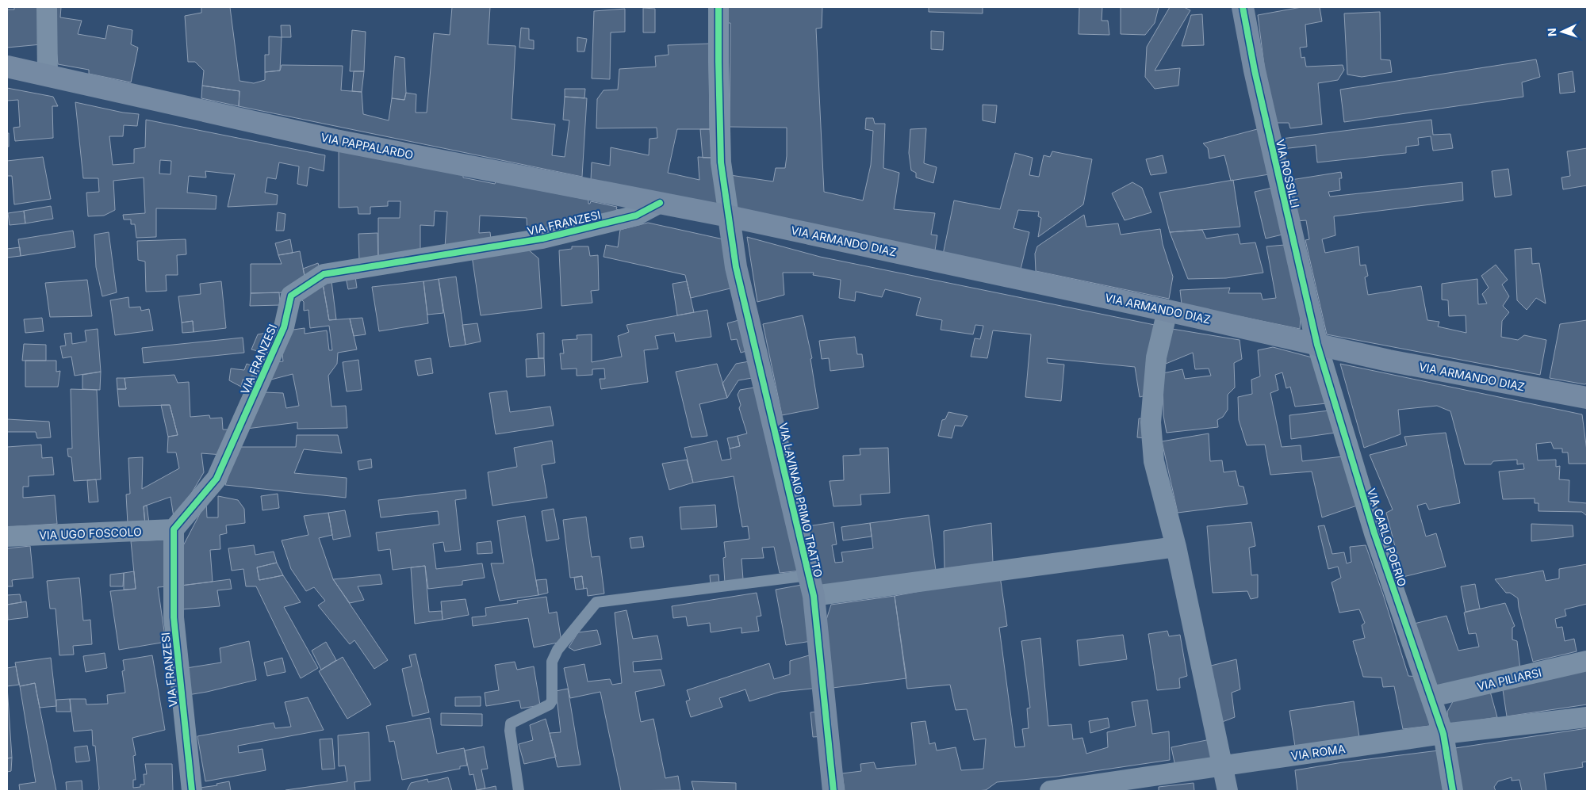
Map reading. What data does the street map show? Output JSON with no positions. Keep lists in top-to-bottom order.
{
  "streets": {
    "main road": [
      "VIA PAPPALARDO",
      "VIA ROSSILLI",
      "VIA ARMANDO DIAZ",
      "VIA LAVINAIO PRIMO TRATTO"
    ],
    "street": [
      "VIA FRANZESI",
      "VIA UGO FOSCOLO",
      "VIA CARLO POERIO",
      "VIA PILIARSI",
      "VIA ROMA"
    ]
  },
  "crossings": [
    ["VIA PAPPALARDO", "VIA FRANZESI"],
    ["VIA PAPPALARDO", "VIA ARMANDO DIAZ"],
    ["VIA PAPPALARDO", "VIA LAVINAIO PRIMO TRATTO"],
    ["VIA ROSSILLI", "VIA ARMANDO DIAZ"],
    ["VIA ROSSILLI", "VIA CARLO POERIO"],
    ["VIA FRANZESI", "VIA UGO FOSCOLO"],
    ["VIA ARMANDO DIAZ", "VIA LAVINAIO PRIMO TRATTO"],
    ["VIA ARMANDO DIAZ", "VIA CARLO POERIO"],
    ["VIA CARLO POERIO", "VIA PILIARSI"],
    ["VIA CARLO POERIO", "VIA ROMA"]
  ],
  "north": "left"
}
